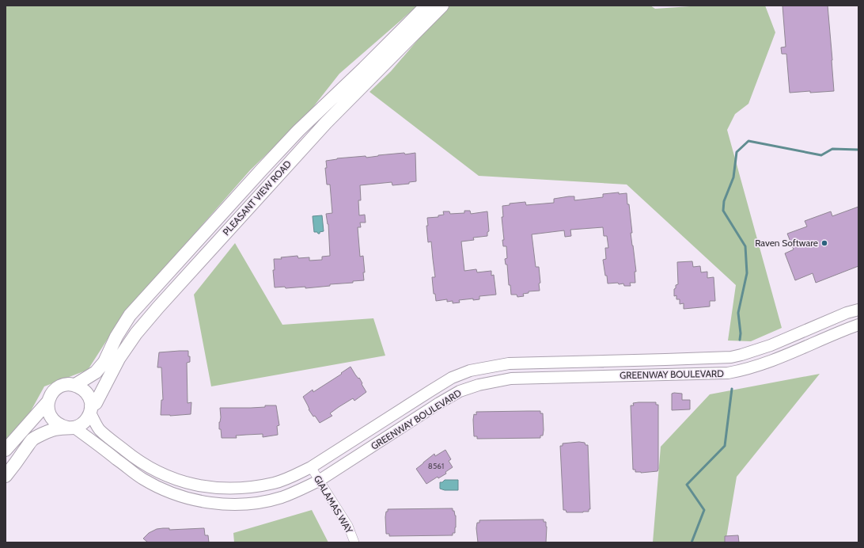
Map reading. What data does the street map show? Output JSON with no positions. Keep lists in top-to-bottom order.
{
  "streets": {
    "main road": ["PLEASANT VIEW ROAD"],
    "street": ["GREENWAY BOULEVARD", "GIALAMAS WAY"]
  },
  "crossings": [
    ["PLEASANT VIEW ROAD", "GREENWAY BOULEVARD"],
    ["GREENWAY BOULEVARD", "GIALAMAS WAY"]
  ],
  "places": ["Raven Software"],
  "house_numbers": ["8561"]
}
